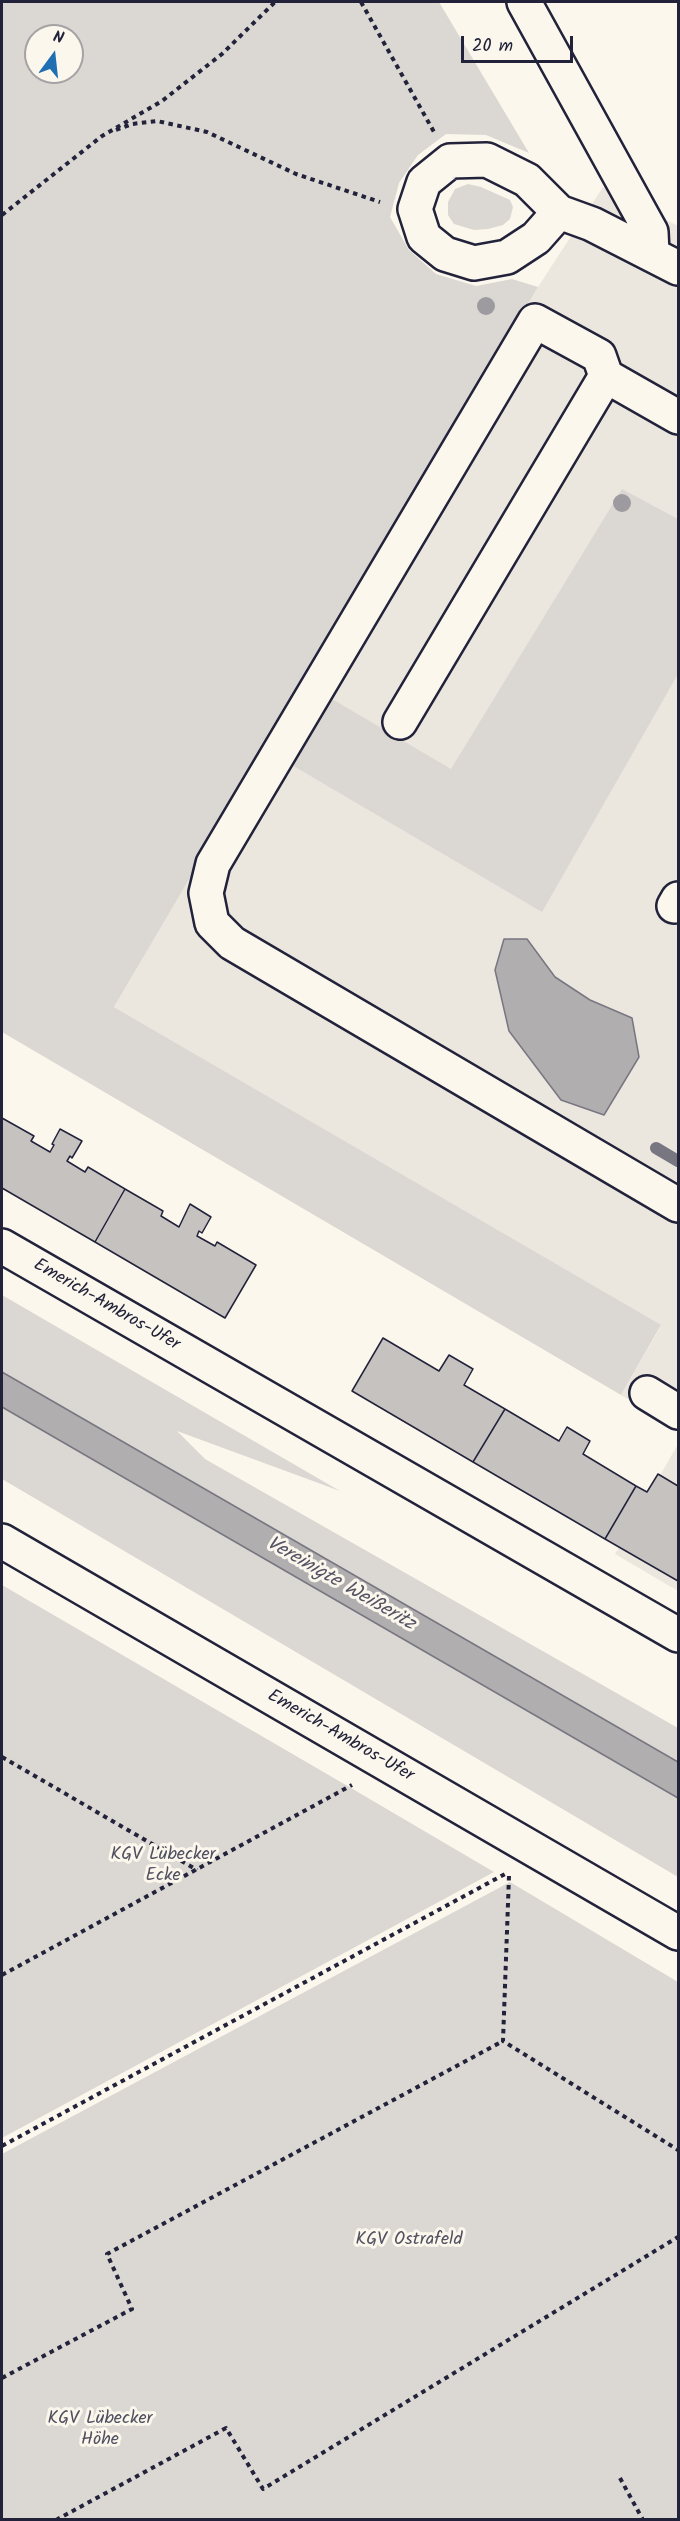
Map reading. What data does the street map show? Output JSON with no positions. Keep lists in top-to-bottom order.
{
  "streets": {
    "main road": ["Emerich-Ambros-Ufer"]
  },
  "water": ["Vereinigte Weißeritz"],
  "parks": ["KGV Lübecker Ecke", "KGV Ostrafeld", "KGV Lübecker Höhe"],
  "scale_bar": "20 m",
  "north": "top"
}
